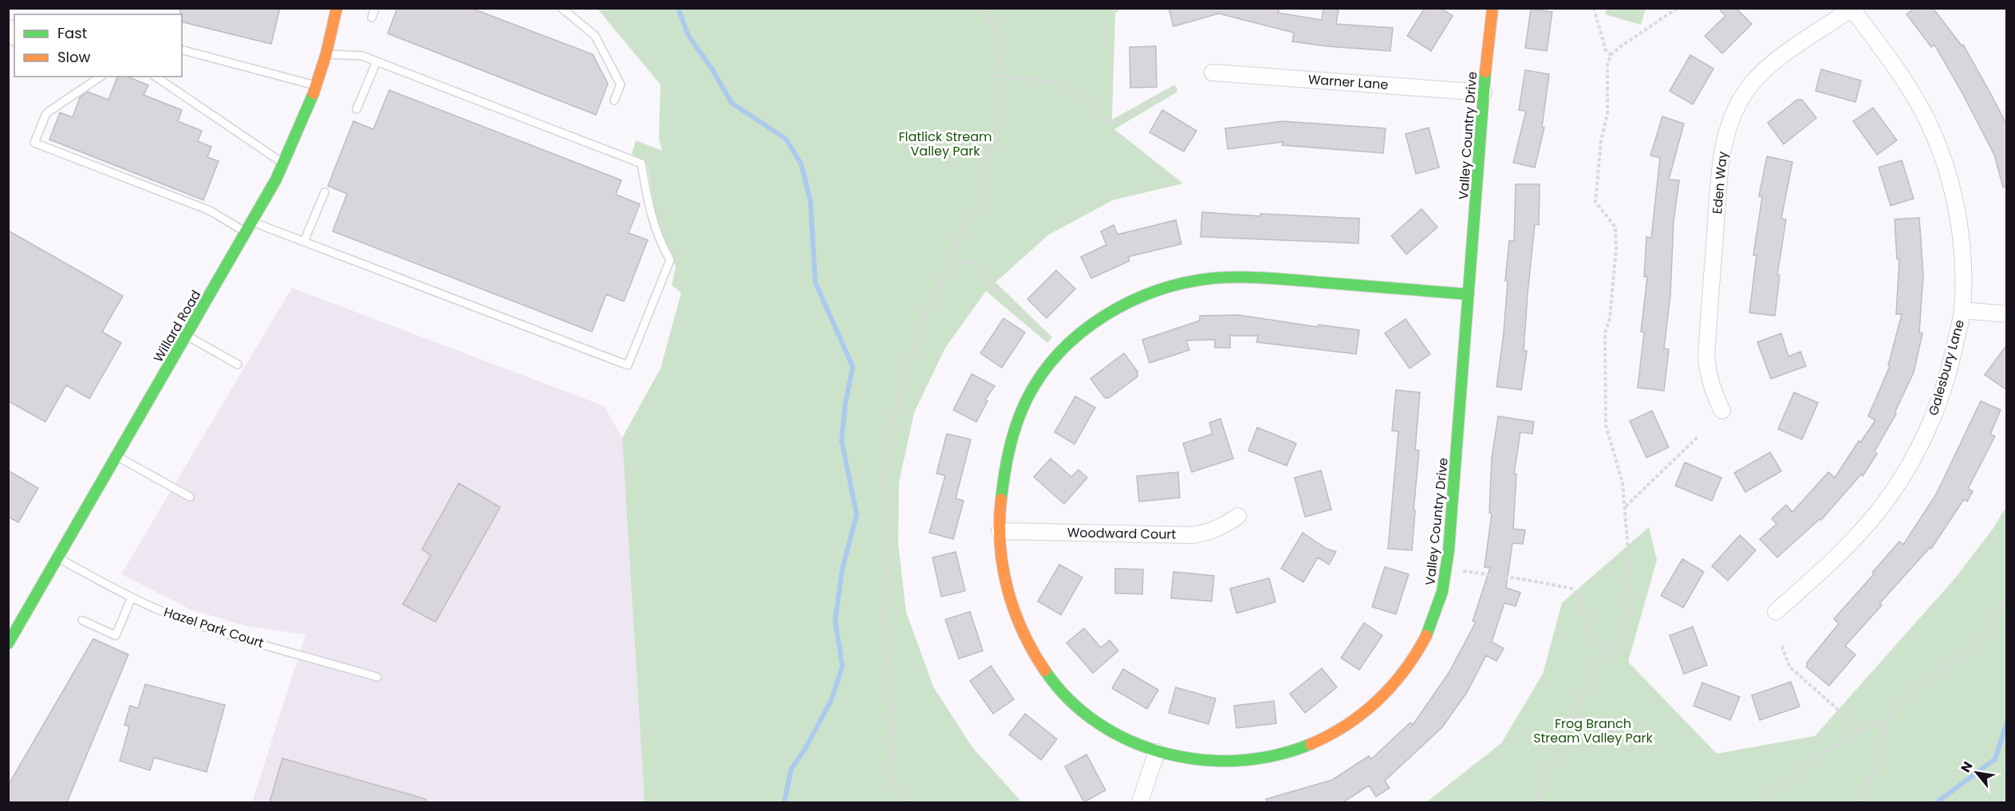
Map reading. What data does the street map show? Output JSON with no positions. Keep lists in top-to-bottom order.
{
  "streets": {
    "street": [
      "Warner Lane",
      "Valley Country Drive",
      "Eden Way",
      "Willard Road",
      "Galesbury Lane",
      "Woodward Court"
    ],
    "lane": ["Hazel Park Court"]
  },
  "crossings": [
    ["Warner Lane", "Valley Country Drive"],
    ["Valley Country Drive", "Woodward Court"],
    ["Eden Way", "Galesbury Lane"],
    ["Willard Road", "Hazel Park Court"]
  ],
  "parks": ["Flatlick Stream Valley Park", "Frog Branch Stream Valley Park"],
  "legend": ["Fast", "Slow"],
  "north": "top left"
}
